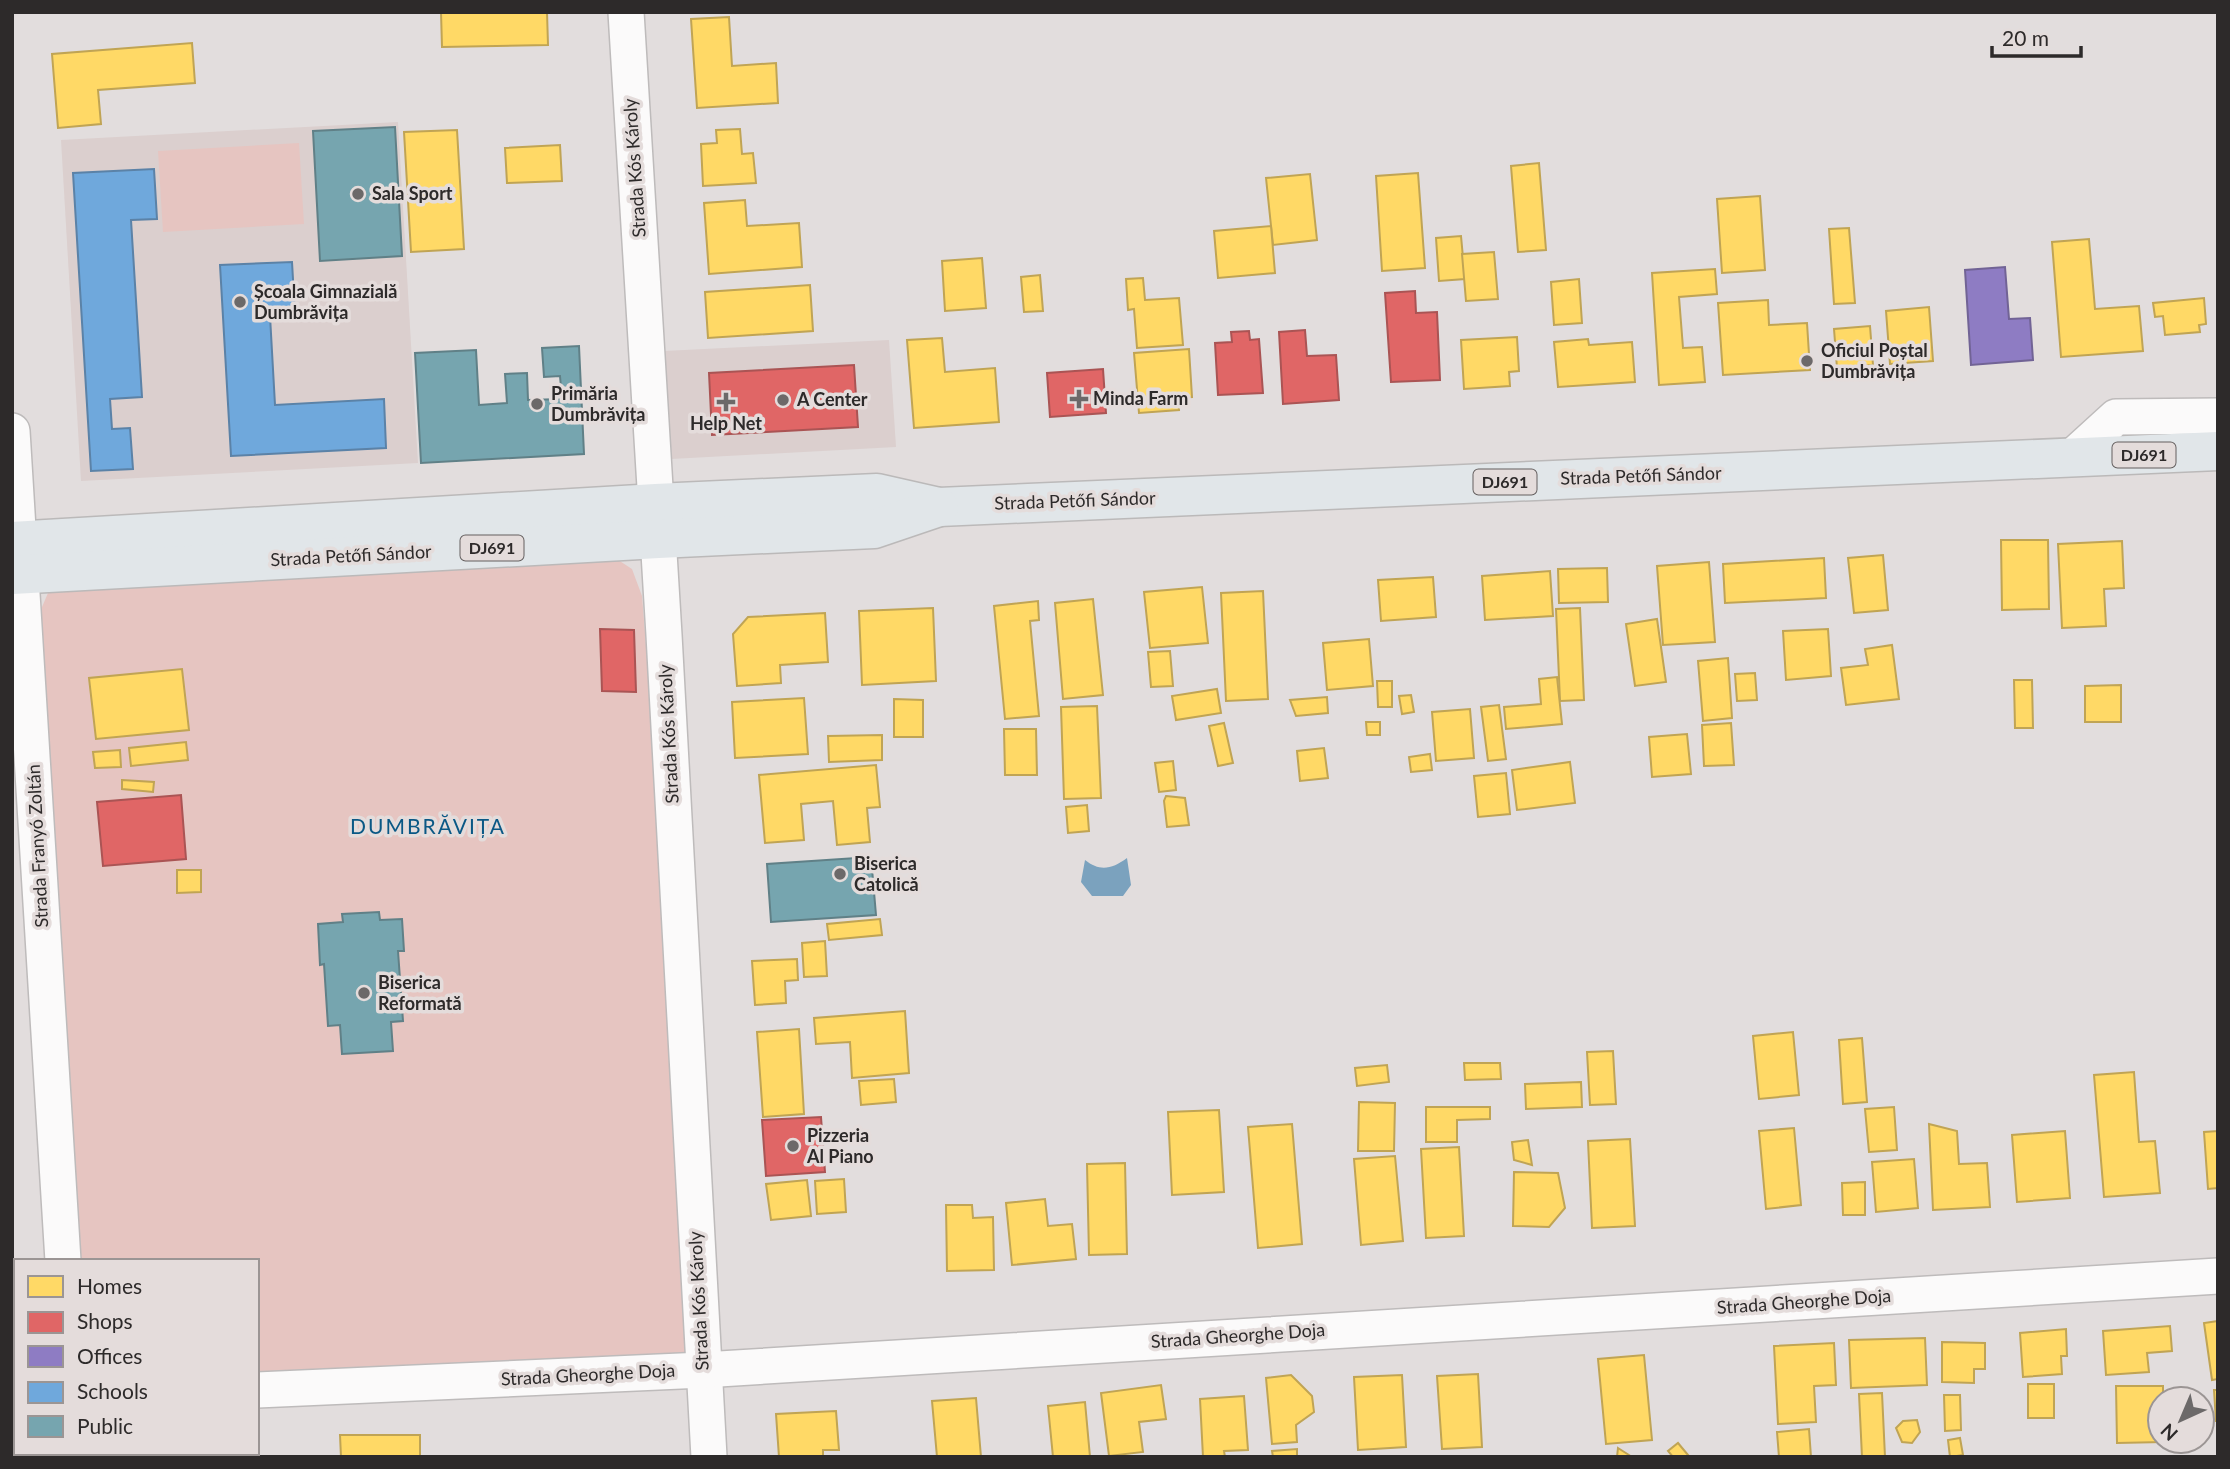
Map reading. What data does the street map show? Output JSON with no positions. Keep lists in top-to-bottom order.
{
  "streets": {
    "main road": ["DJ691", "Strada Petőfi Sándor"],
    "street": ["Strada Kós Károly", "Strada Franyó Zoltán", "Strada Gheorghe Doja"]
  },
  "crossings": [
    ["Strada Kós Károly", "Strada Petőfi Sándor"],
    ["Strada Kós Károly", "Strada Gheorghe Doja"],
    ["Strada Petőfi Sándor", "Strada Franyó Zoltán"]
  ],
  "districts": ["DUMBRĂVIȚA"],
  "places": {
    "other": [
      "Sala Sport",
      "Școala Gimnazială Dumbrăvița",
      "Oficiul Poștal Dumbrăvița",
      "A Center",
      "Primăria Dumbrăvița",
      "Biserica Catolică",
      "Biserica Reformată",
      "Pizzeria Al Piano"
    ],
    "health": ["Minda Farm", "Help Net"]
  },
  "legend": [
    "Homes",
    "Shops",
    "Offices",
    "Schools",
    "Public"
  ],
  "scale_bar": "20 m",
  "north": "bottom left"
}
